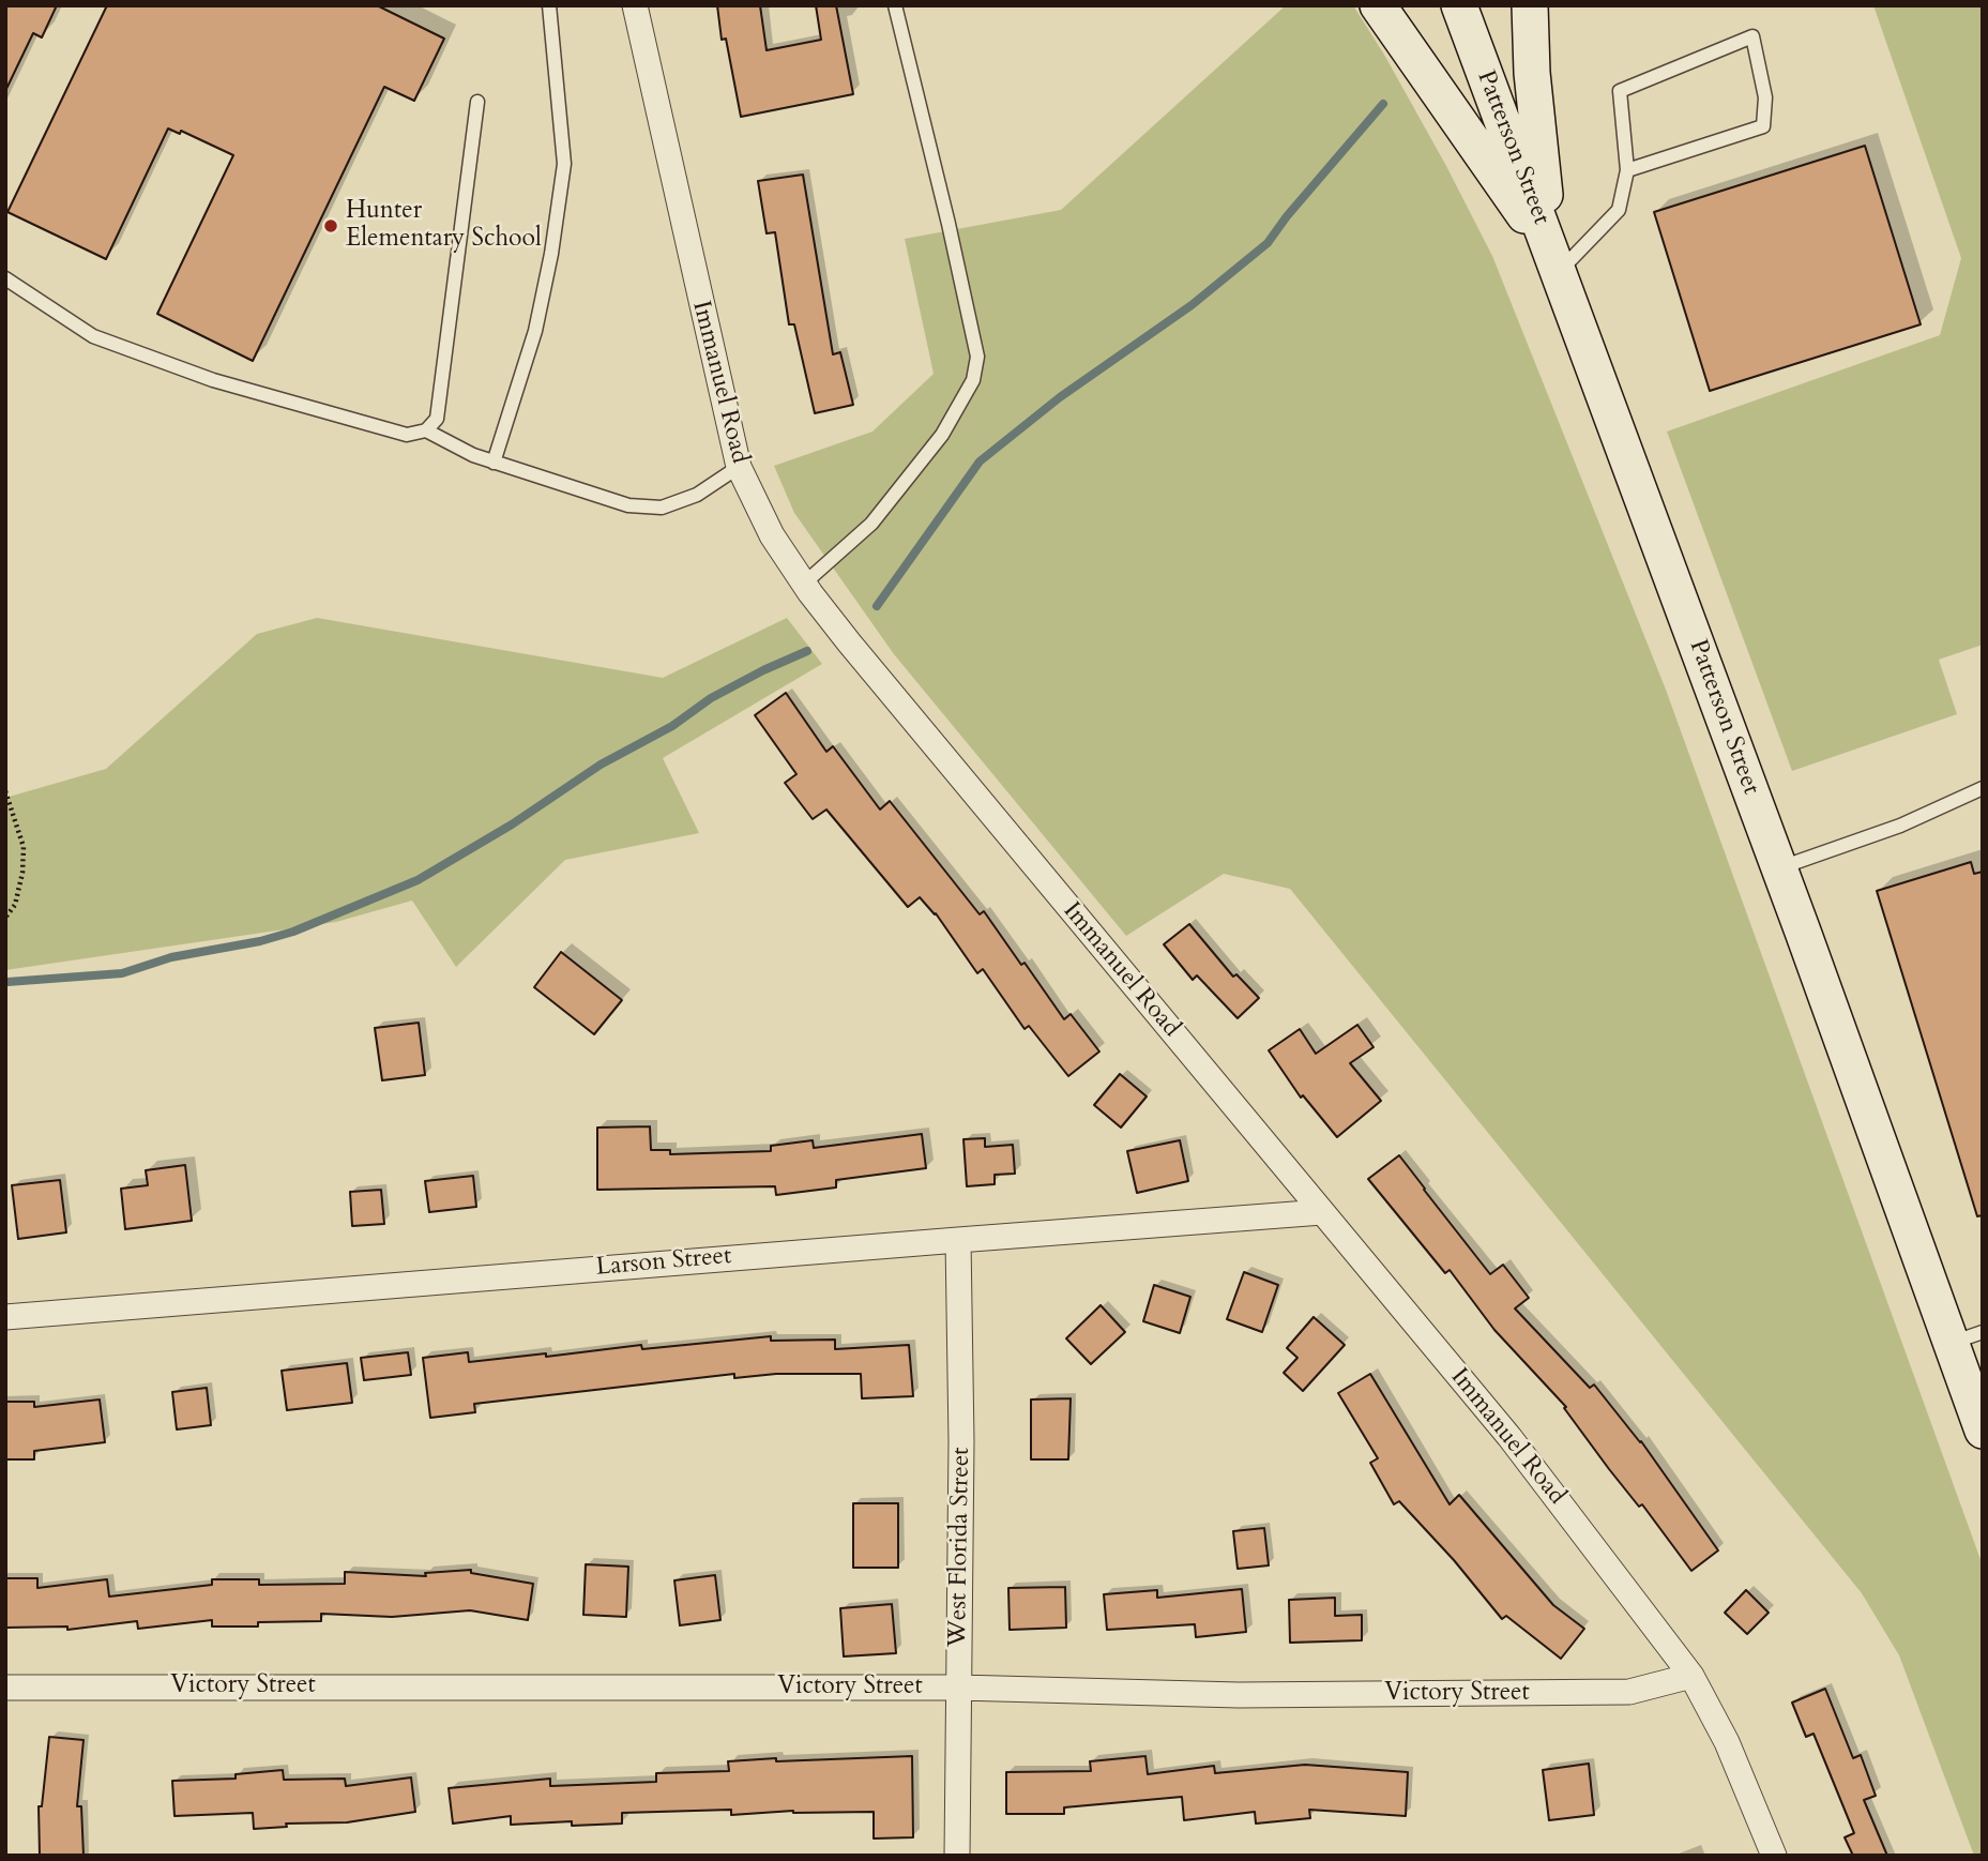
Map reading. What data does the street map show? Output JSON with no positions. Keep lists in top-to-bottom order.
{
  "streets": {
    "main road": ["Patterson Street"],
    "street": [
      "Immanuel Road",
      "Larson Street",
      "West Florida Street",
      "Victory Street"
    ]
  },
  "crossings": [
    ["Immanuel Road", "Larson Street"],
    ["Immanuel Road", "Victory Street"],
    ["Larson Street", "West Florida Street"],
    ["West Florida Street", "Victory Street"]
  ],
  "places": ["Hunter Elementary School"]
}
